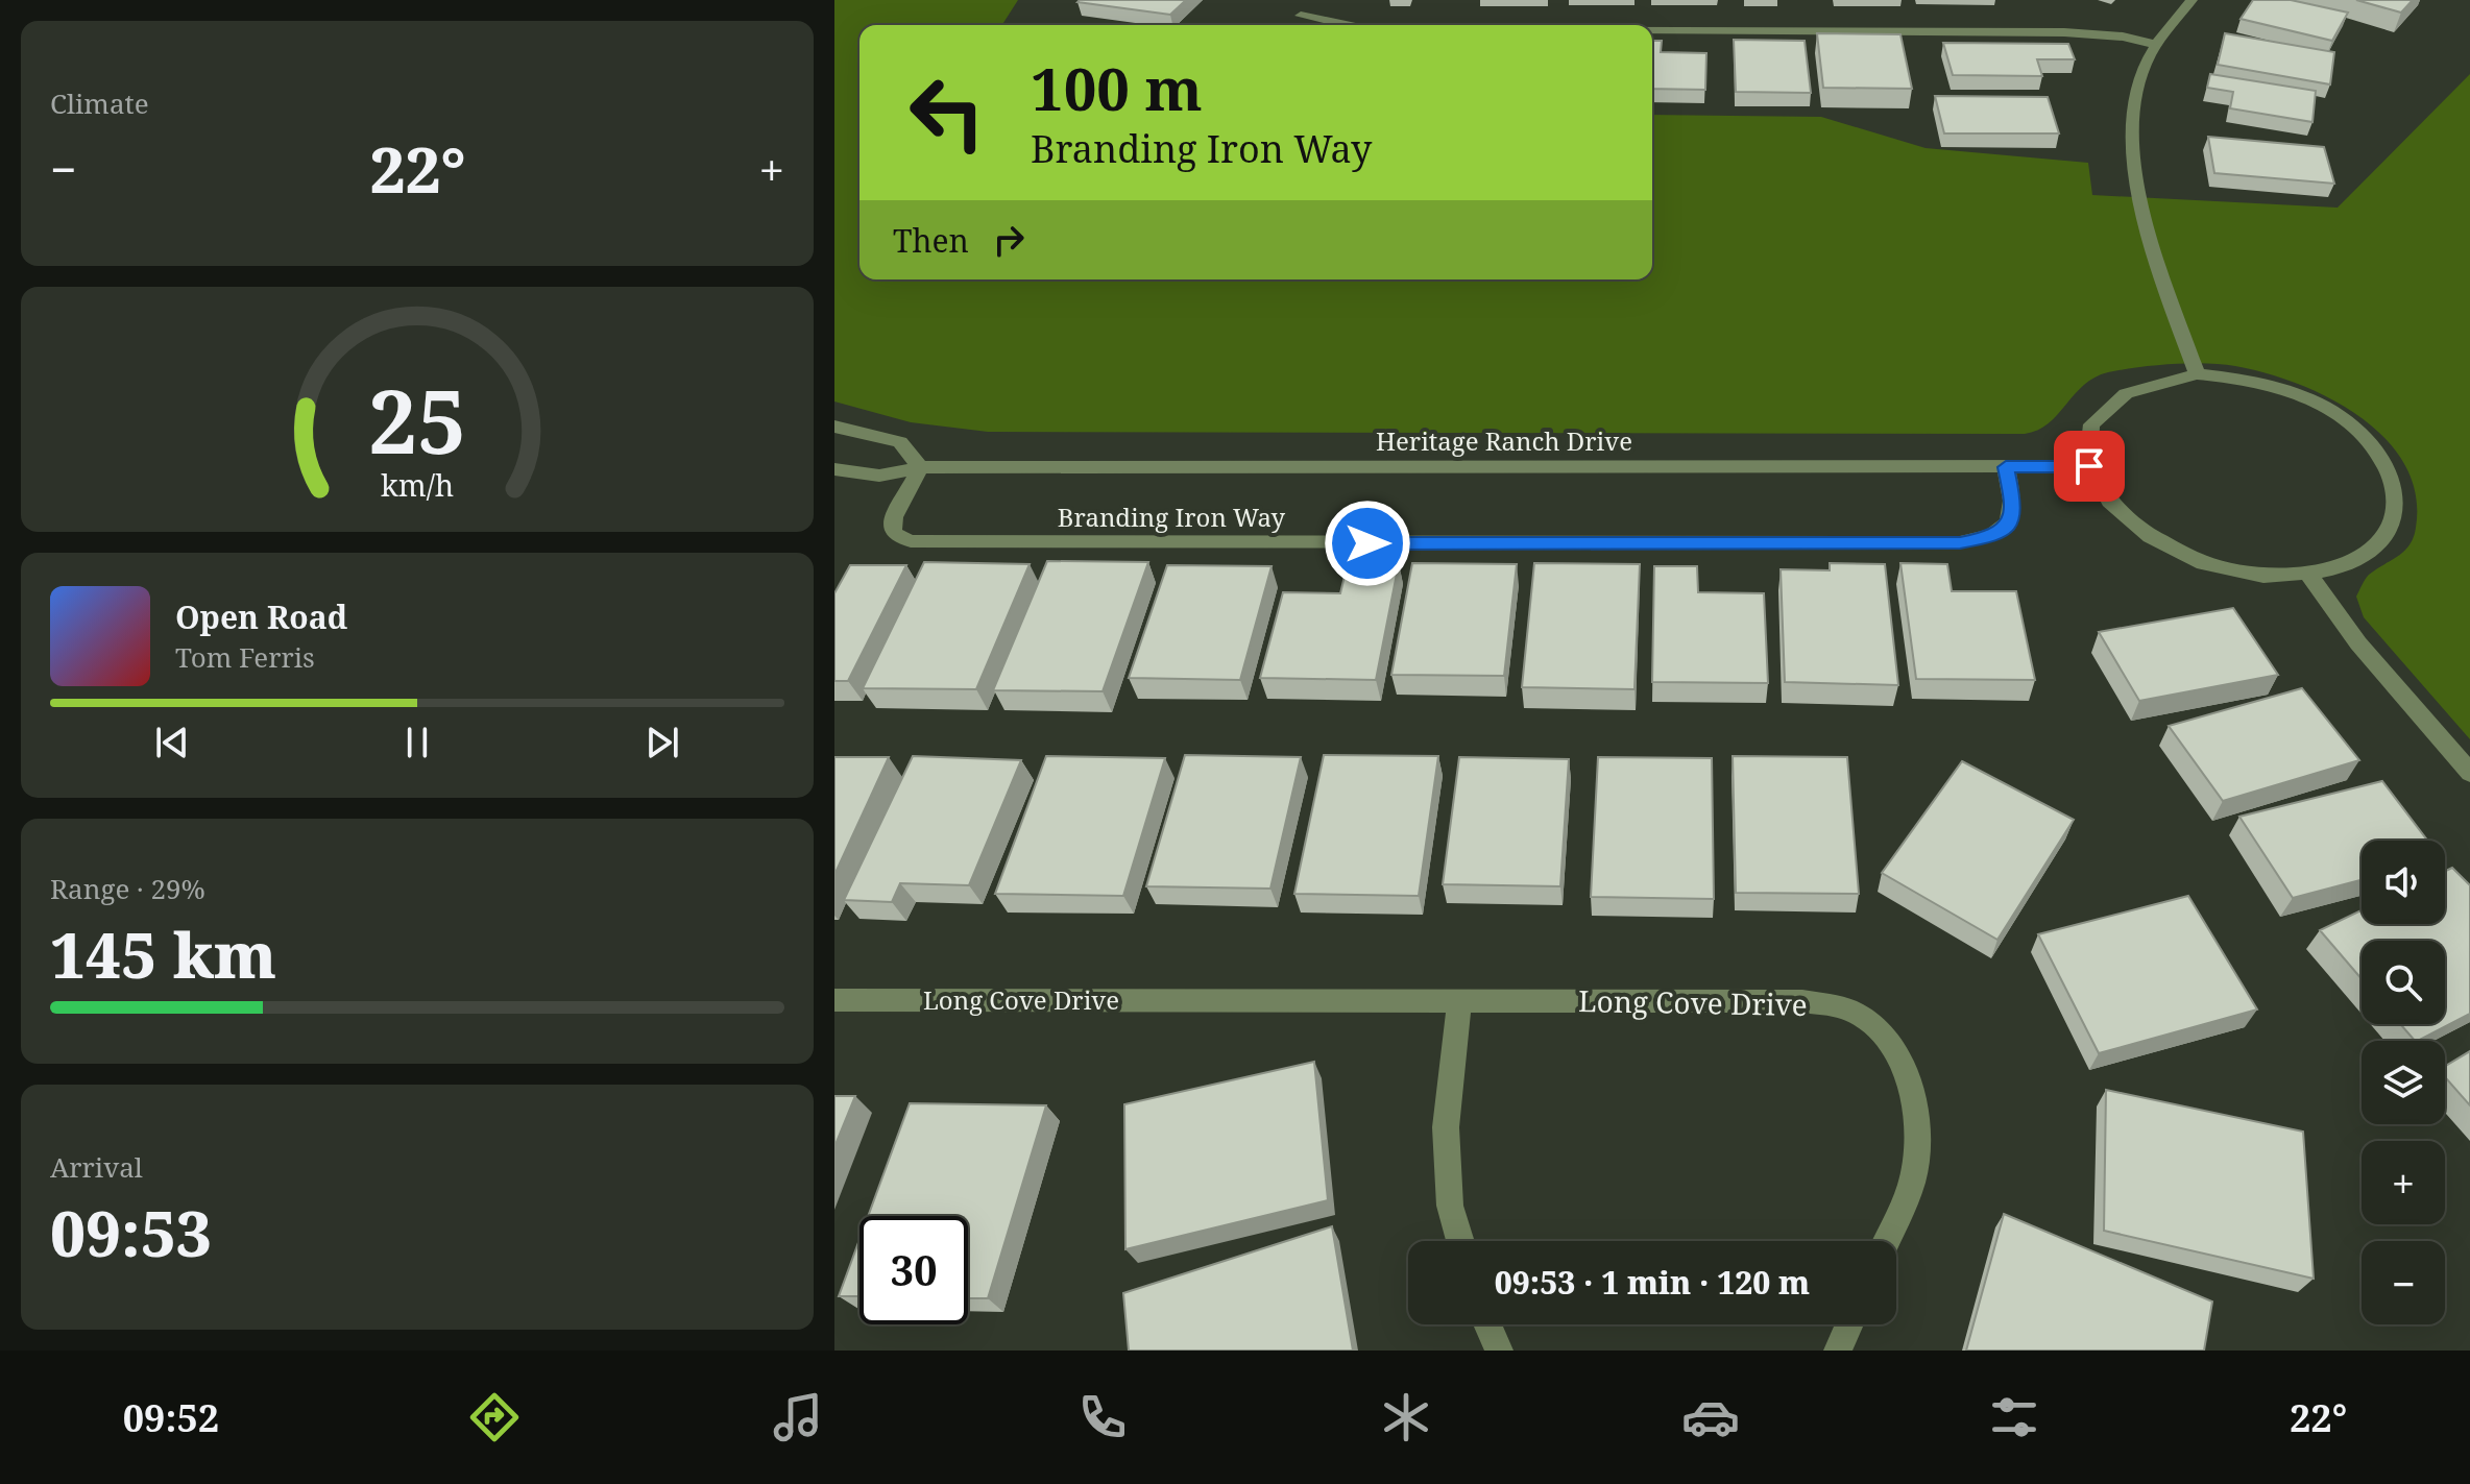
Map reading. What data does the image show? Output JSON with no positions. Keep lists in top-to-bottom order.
{
  "streets": {
    "street": ["Heritage Ranch Drive", "Branding Iron Way", "Long Cove Drive"]
  },
  "crossings": [
    ["Heritage Ranch Drive", "Branding Iron Way"]
  ],
  "page": {
    "tile": [
      "Climate",
      ["Range · 29%", "145 km"],
      ["Arrival", "09:53"]
    ],
    "turn": ["100 m", "Branding Iron Way"],
    "heat": ["−", "22°", "+"],
    "then": "Then",
    "song": ["Open Road", "Tom Ferris"],
    "map_buttons": ["+", "−"],
    "limit": "30",
    "trip": "09:53 · 1 min · 120 m",
    "tabs": ["09:52", "22°"],
    "gauge": ["25", "km/h"]
  }
}
